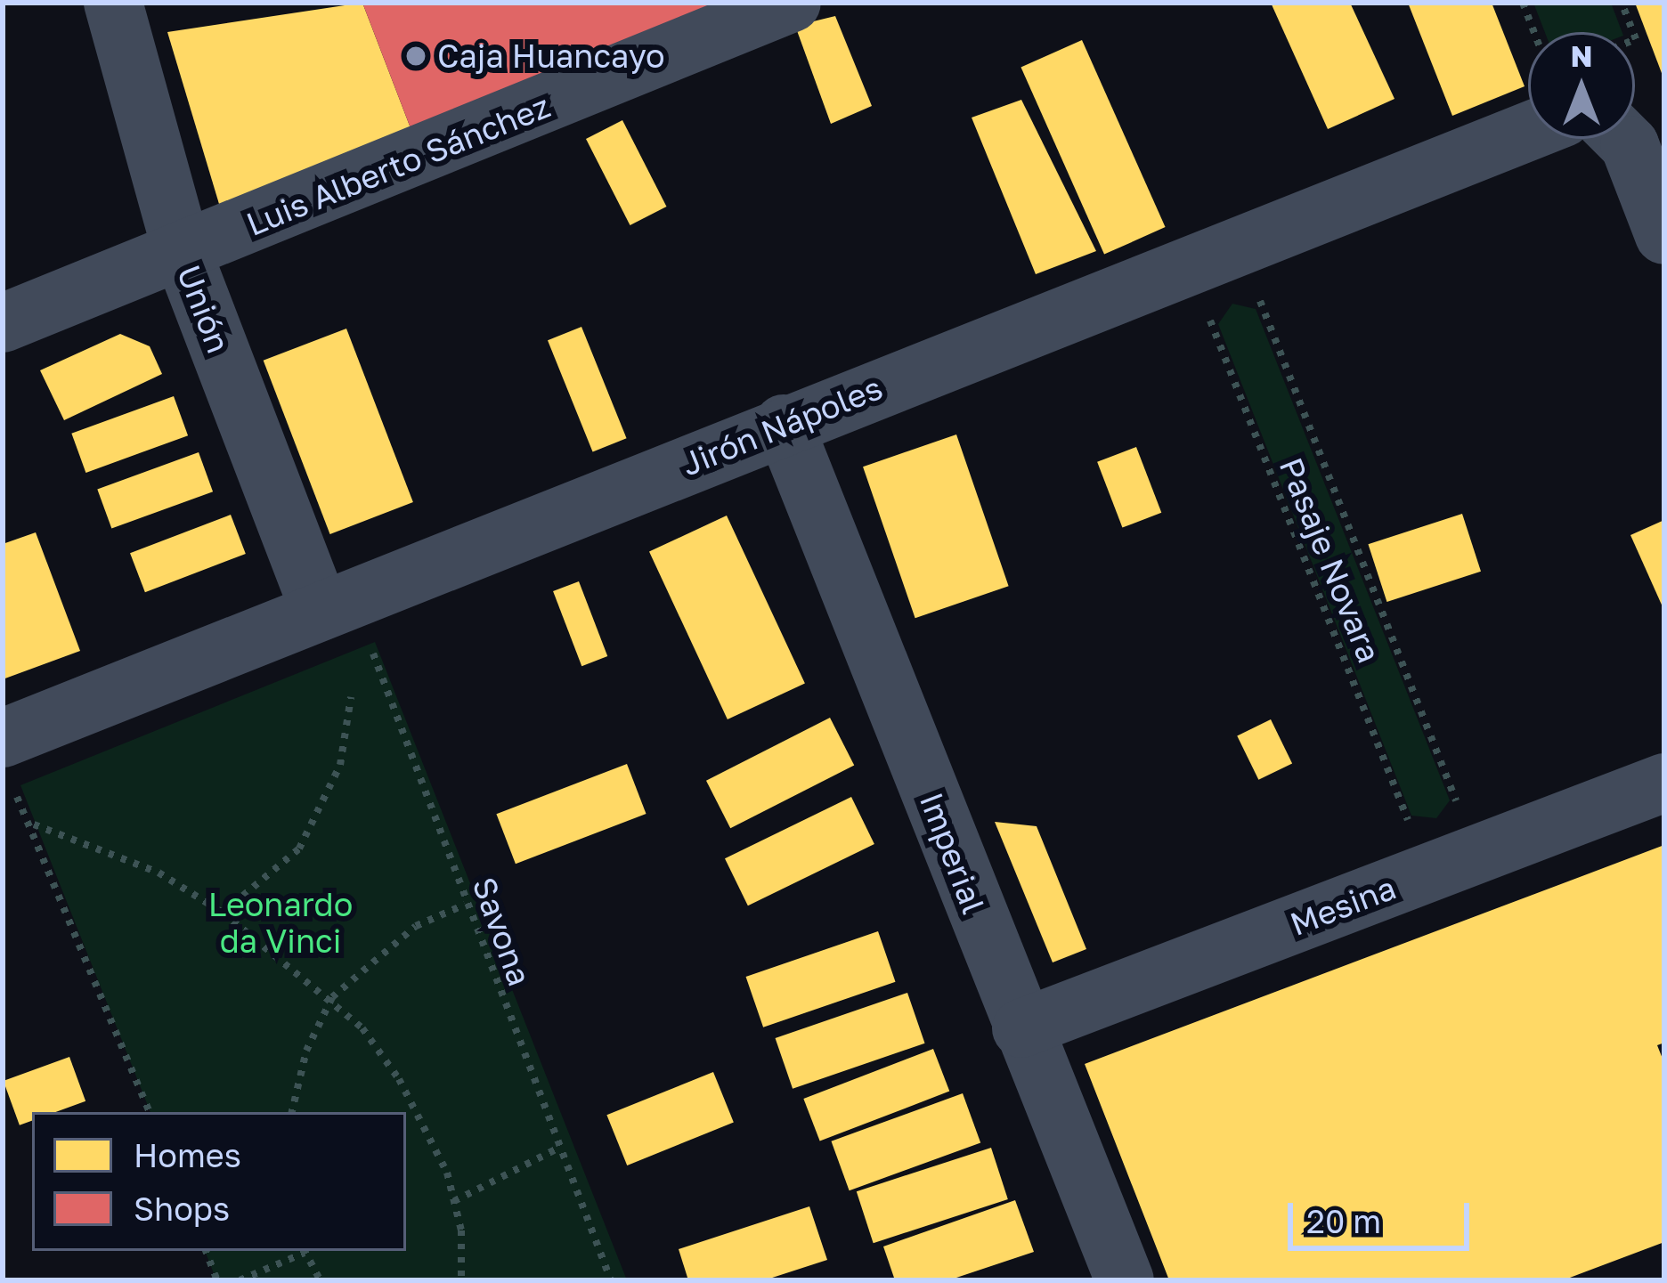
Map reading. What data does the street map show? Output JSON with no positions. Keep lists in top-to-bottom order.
{
  "streets": {
    "street": [
      "Luis Alberto Sánchez",
      "Unión",
      "Jirón Nápoles",
      "Imperial",
      "Mesina"
    ],
    "path": ["Pasaje Novara", "Savona"]
  },
  "crossings": [
    ["Luis Alberto Sánchez", "Unión"],
    ["Unión", "Jirón Nápoles"],
    ["Unión", "Savona"],
    ["Jirón Nápoles", "Pasaje Novara"],
    ["Jirón Nápoles", "Imperial"],
    ["Jirón Nápoles", "Savona"],
    ["Pasaje Novara", "Mesina"],
    ["Imperial", "Mesina"]
  ],
  "parks": ["Leonardo da Vinci"],
  "places": ["Caja Huancayo"],
  "legend": ["Homes", "Shops"],
  "scale_bar": "20 m",
  "north": "top"
}
